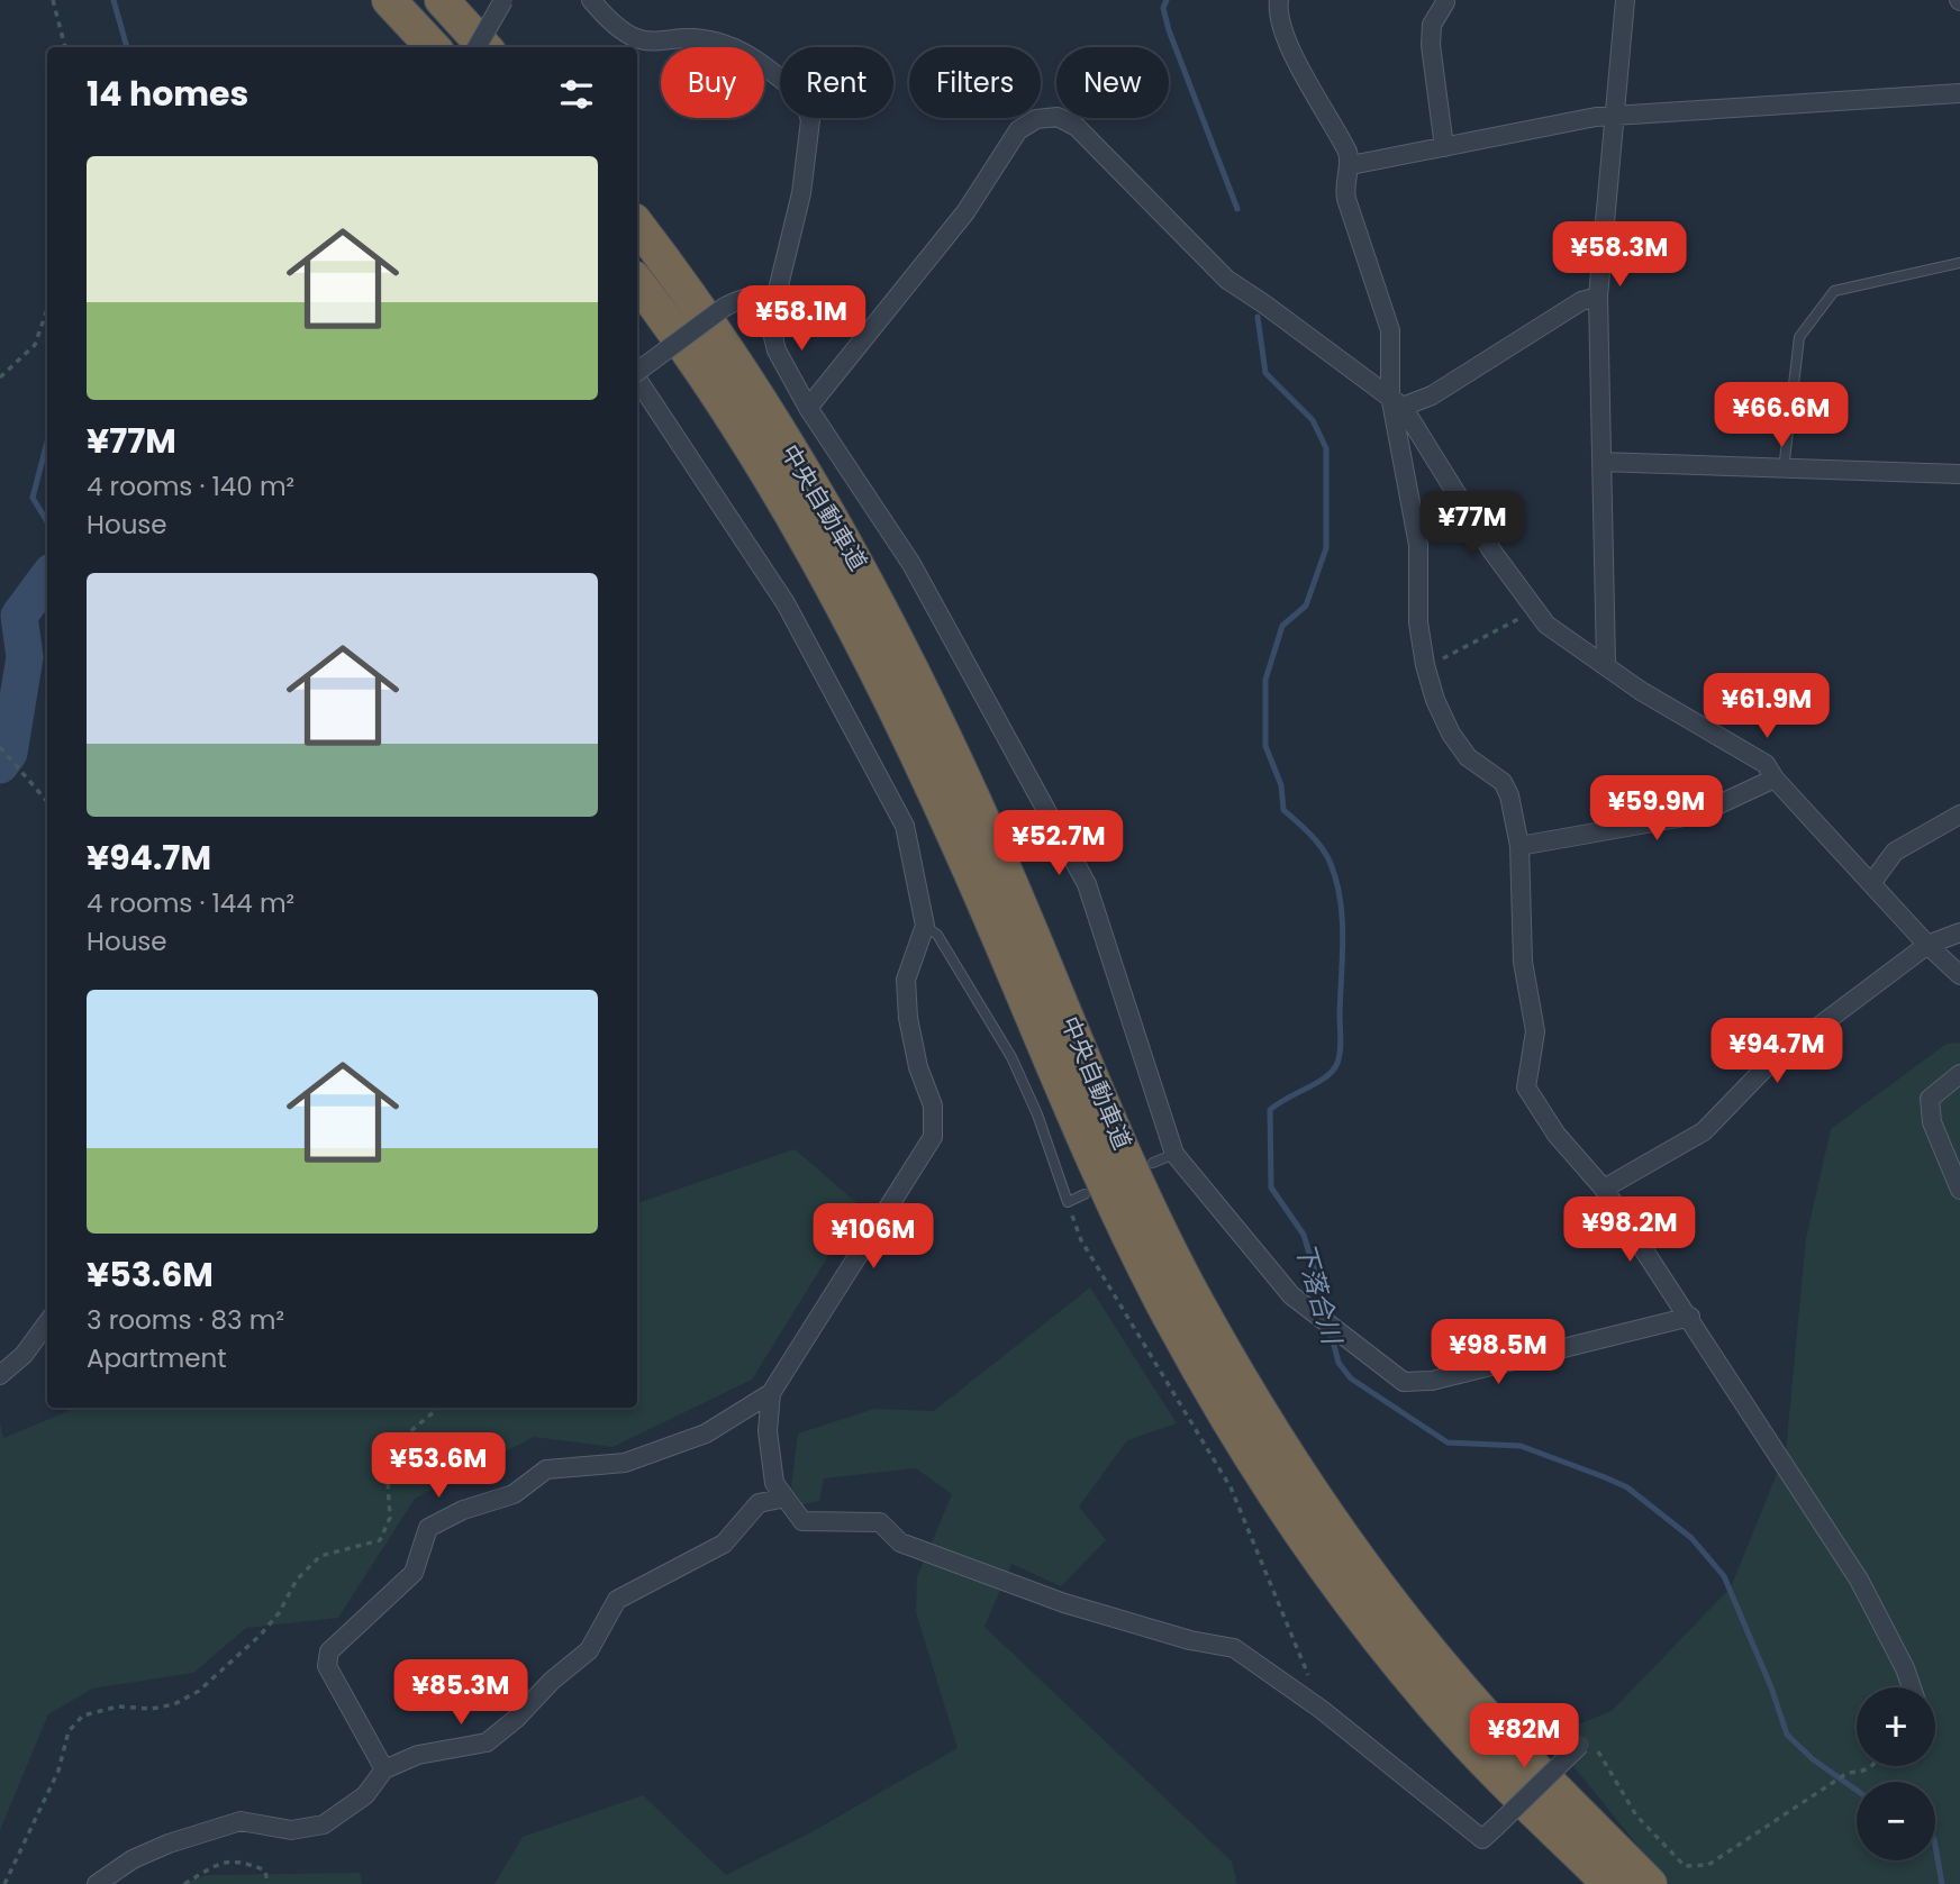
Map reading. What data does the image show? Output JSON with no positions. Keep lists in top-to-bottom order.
{
  "streets": {
    "highway": ["中央自動車道"]
  },
  "water": ["下落合川"],
  "page": {
    "chip": [
      "Buy",
      "Rent",
      "Filters",
      "New"
    ],
    "heading": "14 homes",
    "list": [
      {
        "name": "¥77M",
        "note": "4 rooms · 140 m² · House"
      },
      {
        "name": "¥94.7M",
        "note": "4 rooms · 144 m² · House"
      },
      {
        "name": "¥53.6M",
        "note": "3 rooms · 83 m² · Apartment"
      }
    ],
    "price": [
      "¥58.3M",
      "¥58.1M",
      "¥66.6M",
      "¥77M",
      "¥61.9M",
      "¥59.9M",
      "¥52.7M",
      "¥94.7M",
      "¥98.2M",
      "¥106M",
      "¥98.5M",
      "¥53.6M",
      "¥85.3M",
      "¥82M"
    ],
    "map_buttons": ["+", "−"]
  }
}
